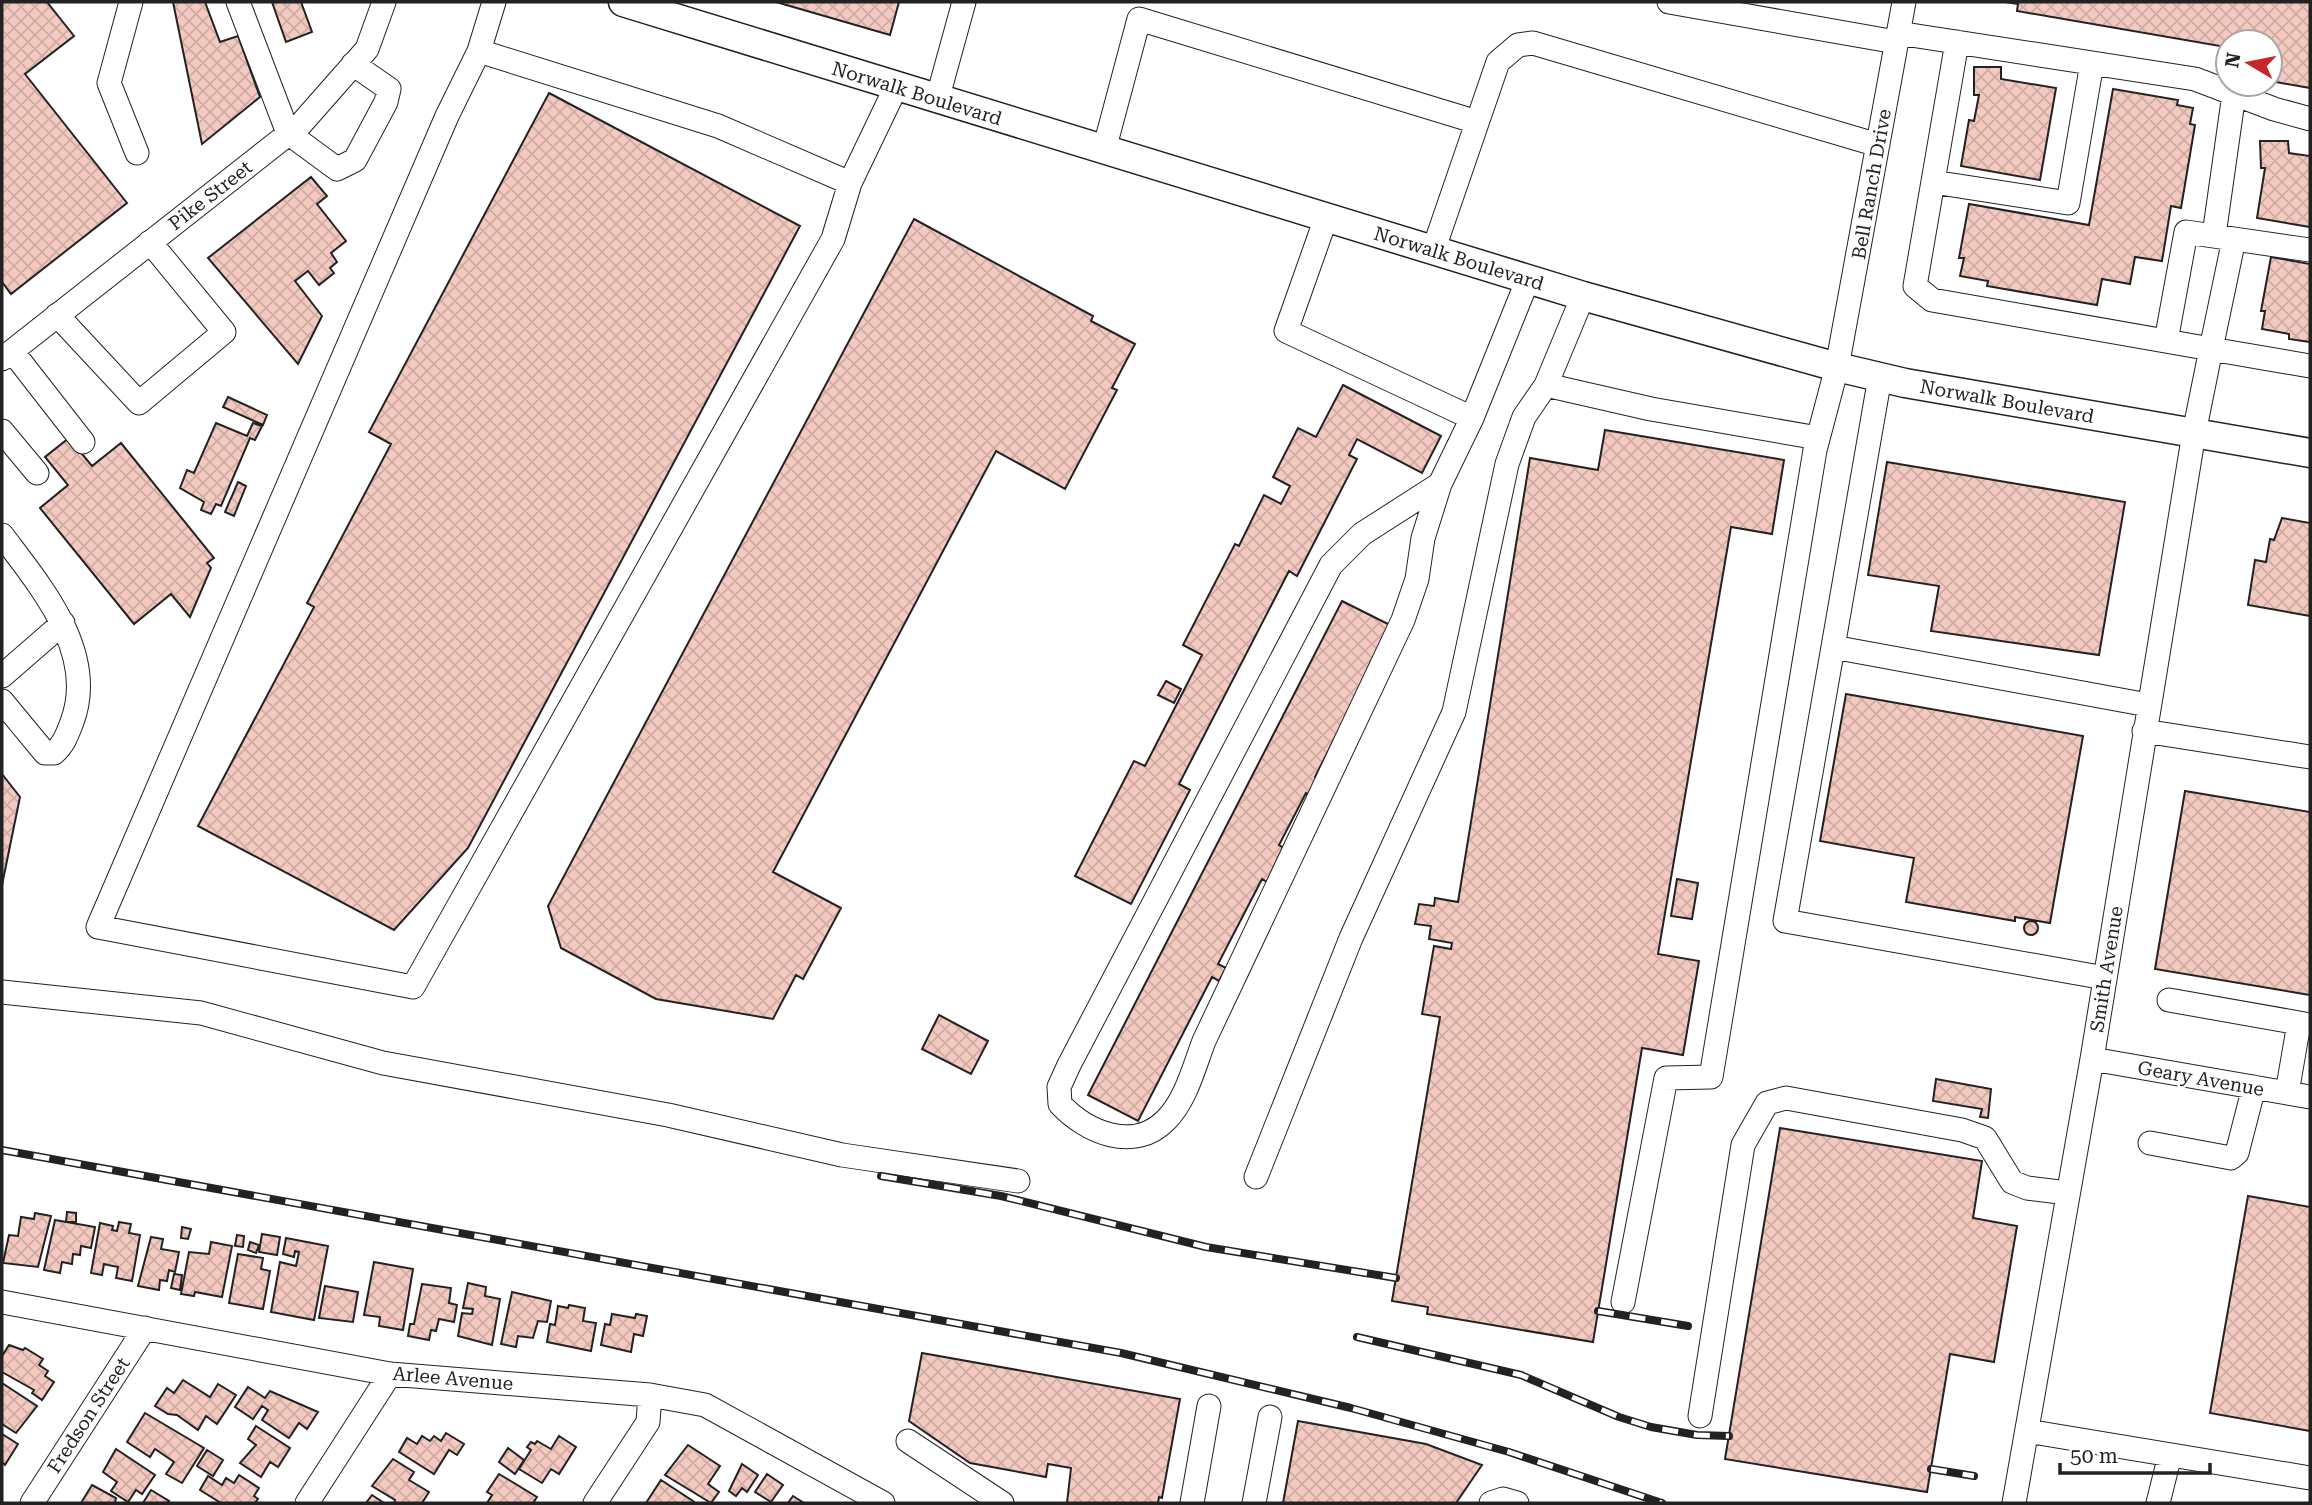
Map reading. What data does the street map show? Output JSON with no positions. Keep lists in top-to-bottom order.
{
  "streets": {
    "main road": ["Norwalk Boulevard"],
    "street": [
      "Bell Ranch Drive",
      "Pike Street",
      "Smith Avenue",
      "Geary Avenue",
      "Arlee Avenue",
      "Fredson Street"
    ]
  },
  "crossings": [
    ["Norwalk Boulevard", "Bell Ranch Drive"],
    ["Norwalk Boulevard", "Smith Avenue"],
    ["Smith Avenue", "Geary Avenue"],
    ["Arlee Avenue", "Fredson Street"]
  ],
  "scale_bar": "50 m",
  "north": "left"
}
